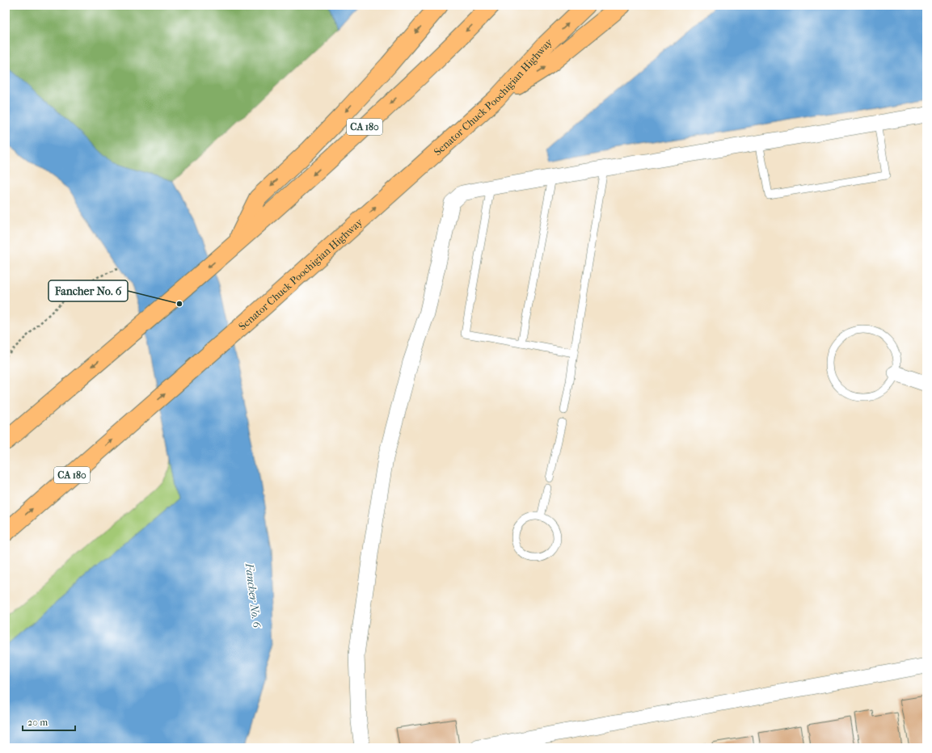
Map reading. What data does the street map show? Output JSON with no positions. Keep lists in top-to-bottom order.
{
  "streets": {
    "highway": ["Senator Chuck Poochigian Highway", "CA 180"]
  },
  "water": ["Fancher No. 6"],
  "places": ["Fancher No. 6"],
  "scale_bar": "20 m"
}
